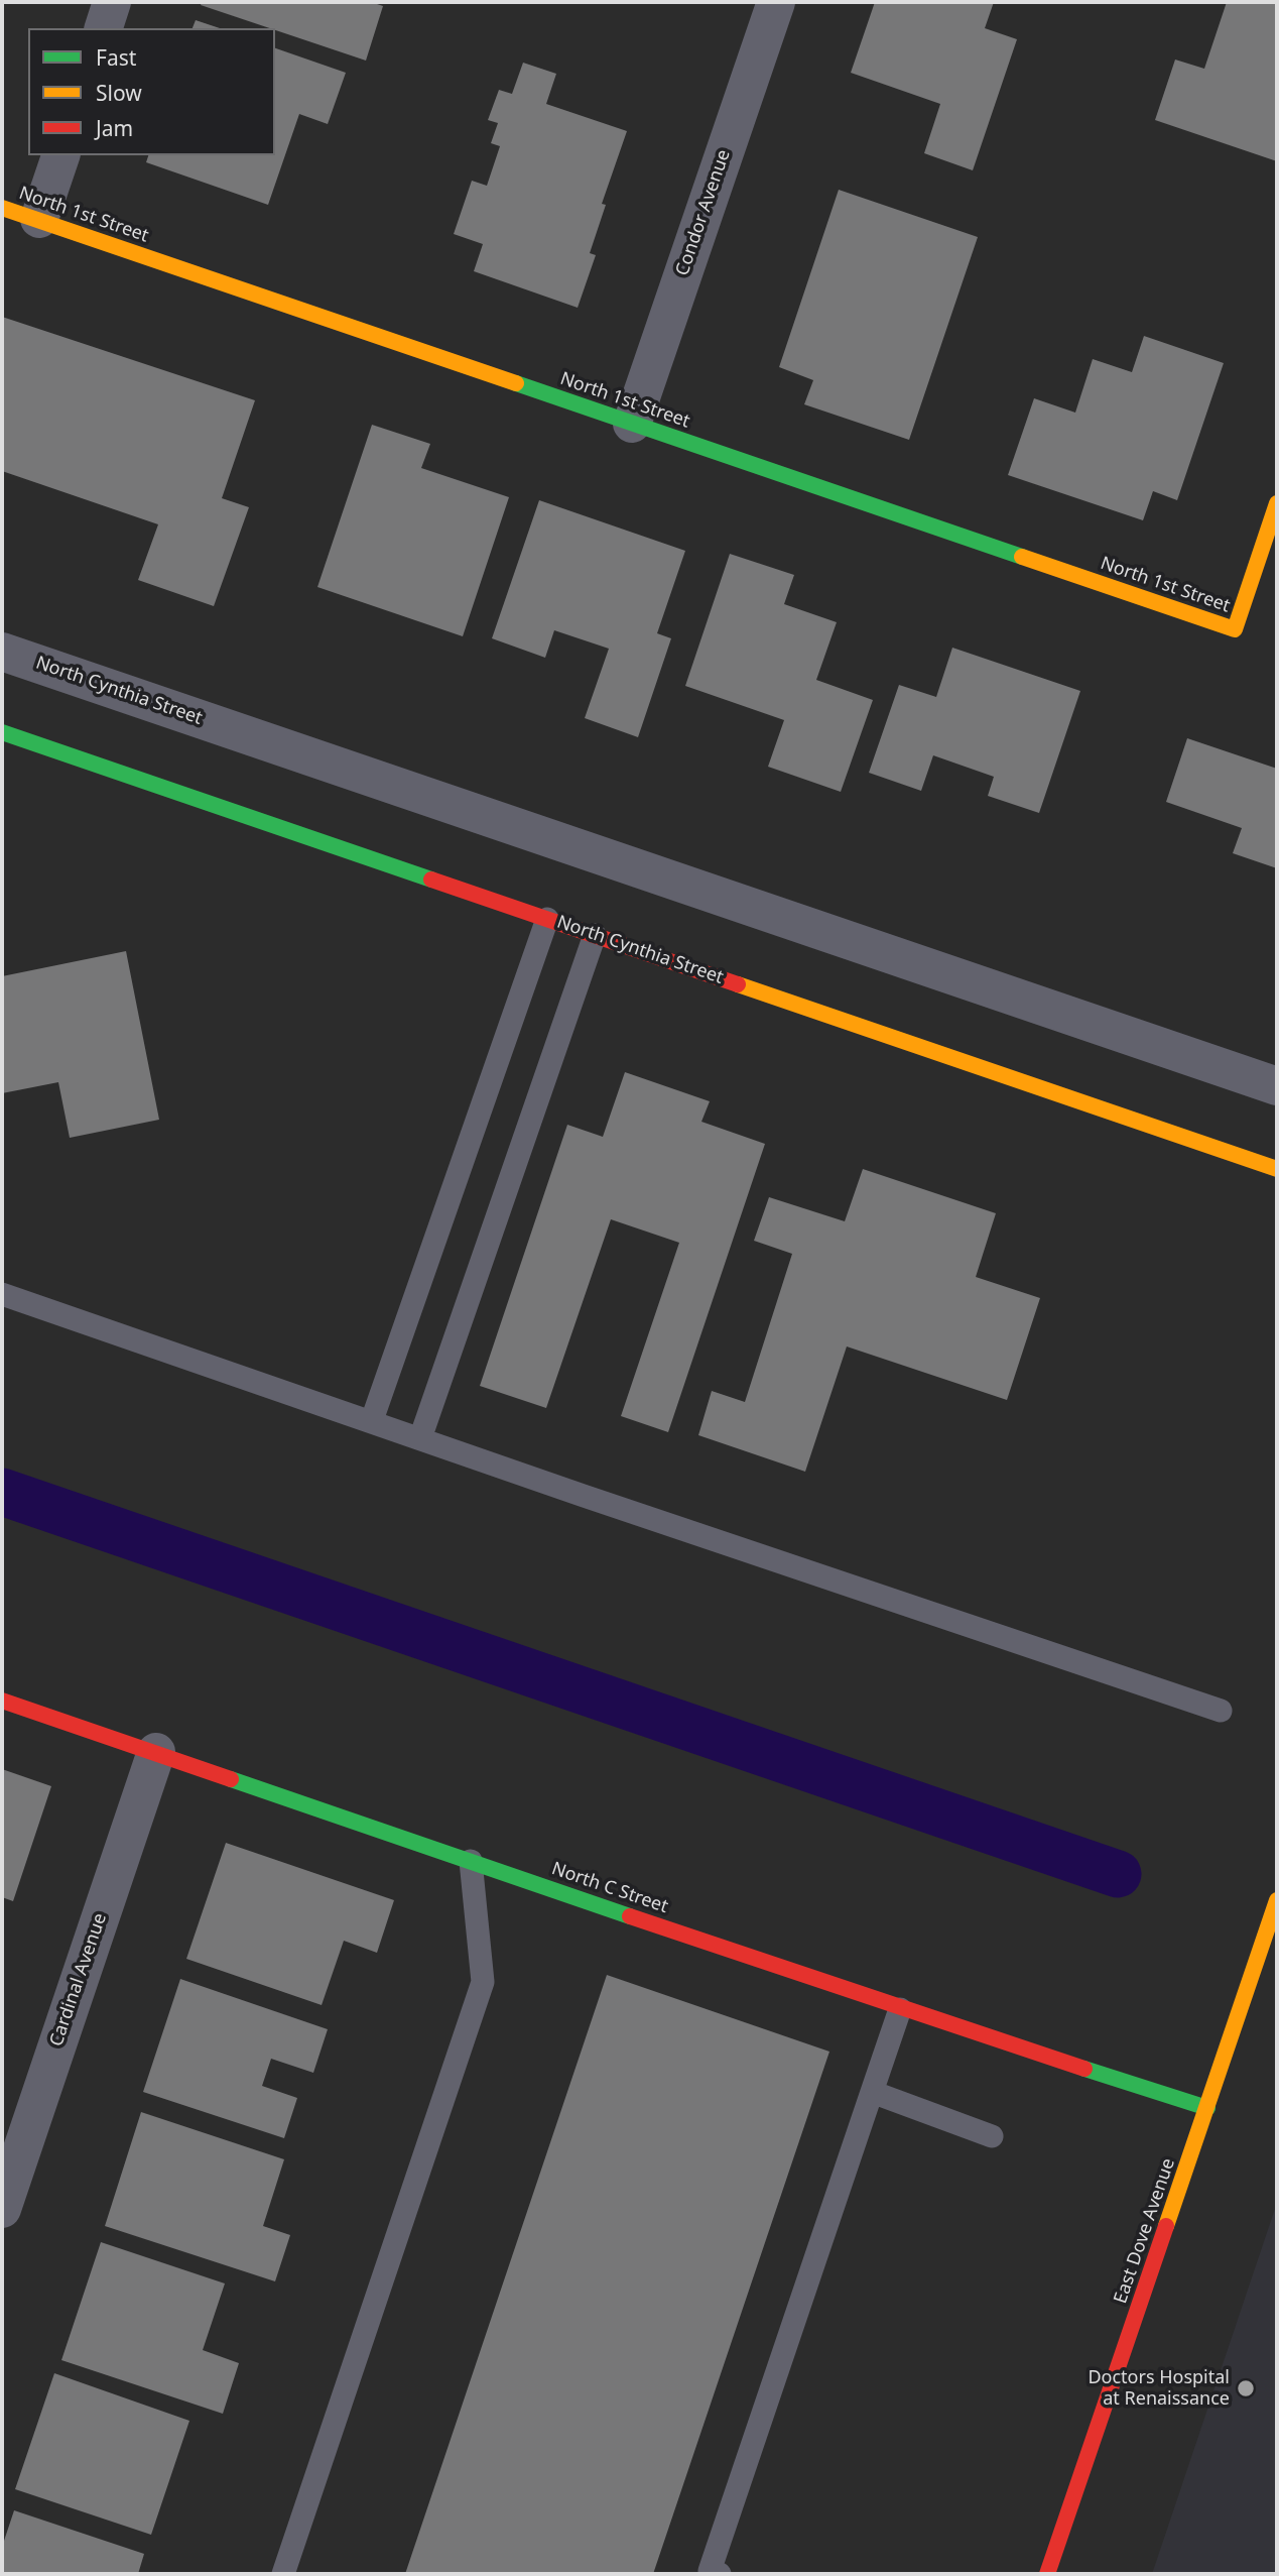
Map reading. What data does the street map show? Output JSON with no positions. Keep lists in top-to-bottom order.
{
  "streets": {
    "street": [
      "Condor Avenue",
      "North 1st Street",
      "North Cynthia Street",
      "North C Street",
      "Cardinal Avenue",
      "East Dove Avenue"
    ]
  },
  "crossings": [
    ["Condor Avenue", "North 1st Street"],
    ["North C Street", "Cardinal Avenue"],
    ["North C Street", "East Dove Avenue"]
  ],
  "places": ["Doctors Hospital at Renaissance"],
  "legend": ["Fast", "Slow", "Jam"]
}
